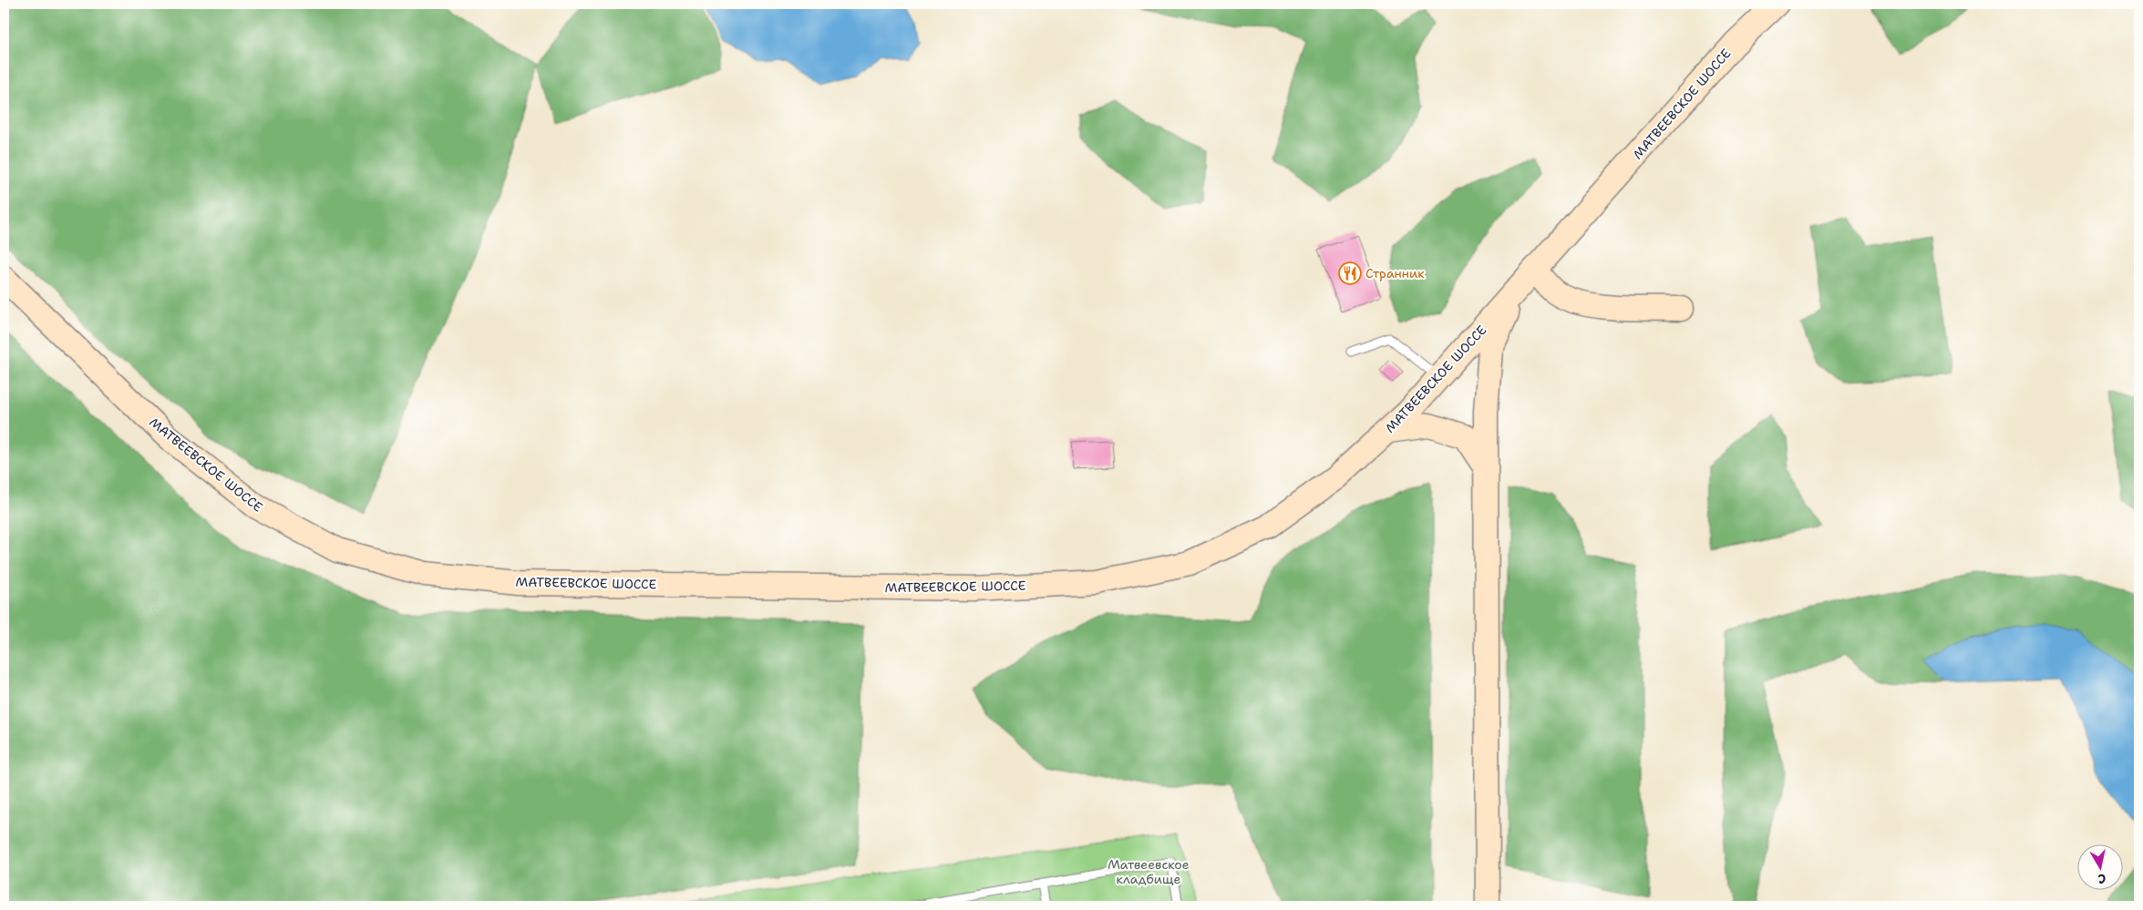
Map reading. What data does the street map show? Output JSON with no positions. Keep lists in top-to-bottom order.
{
  "streets": {
    "main road": ["МАТВЕЕВСКОЕ ШОССЕ"]
  },
  "parks": ["Матвеевское кладбище"],
  "places": {
    "restaurant": ["Странник"]
  },
  "north": "bottom"
}
